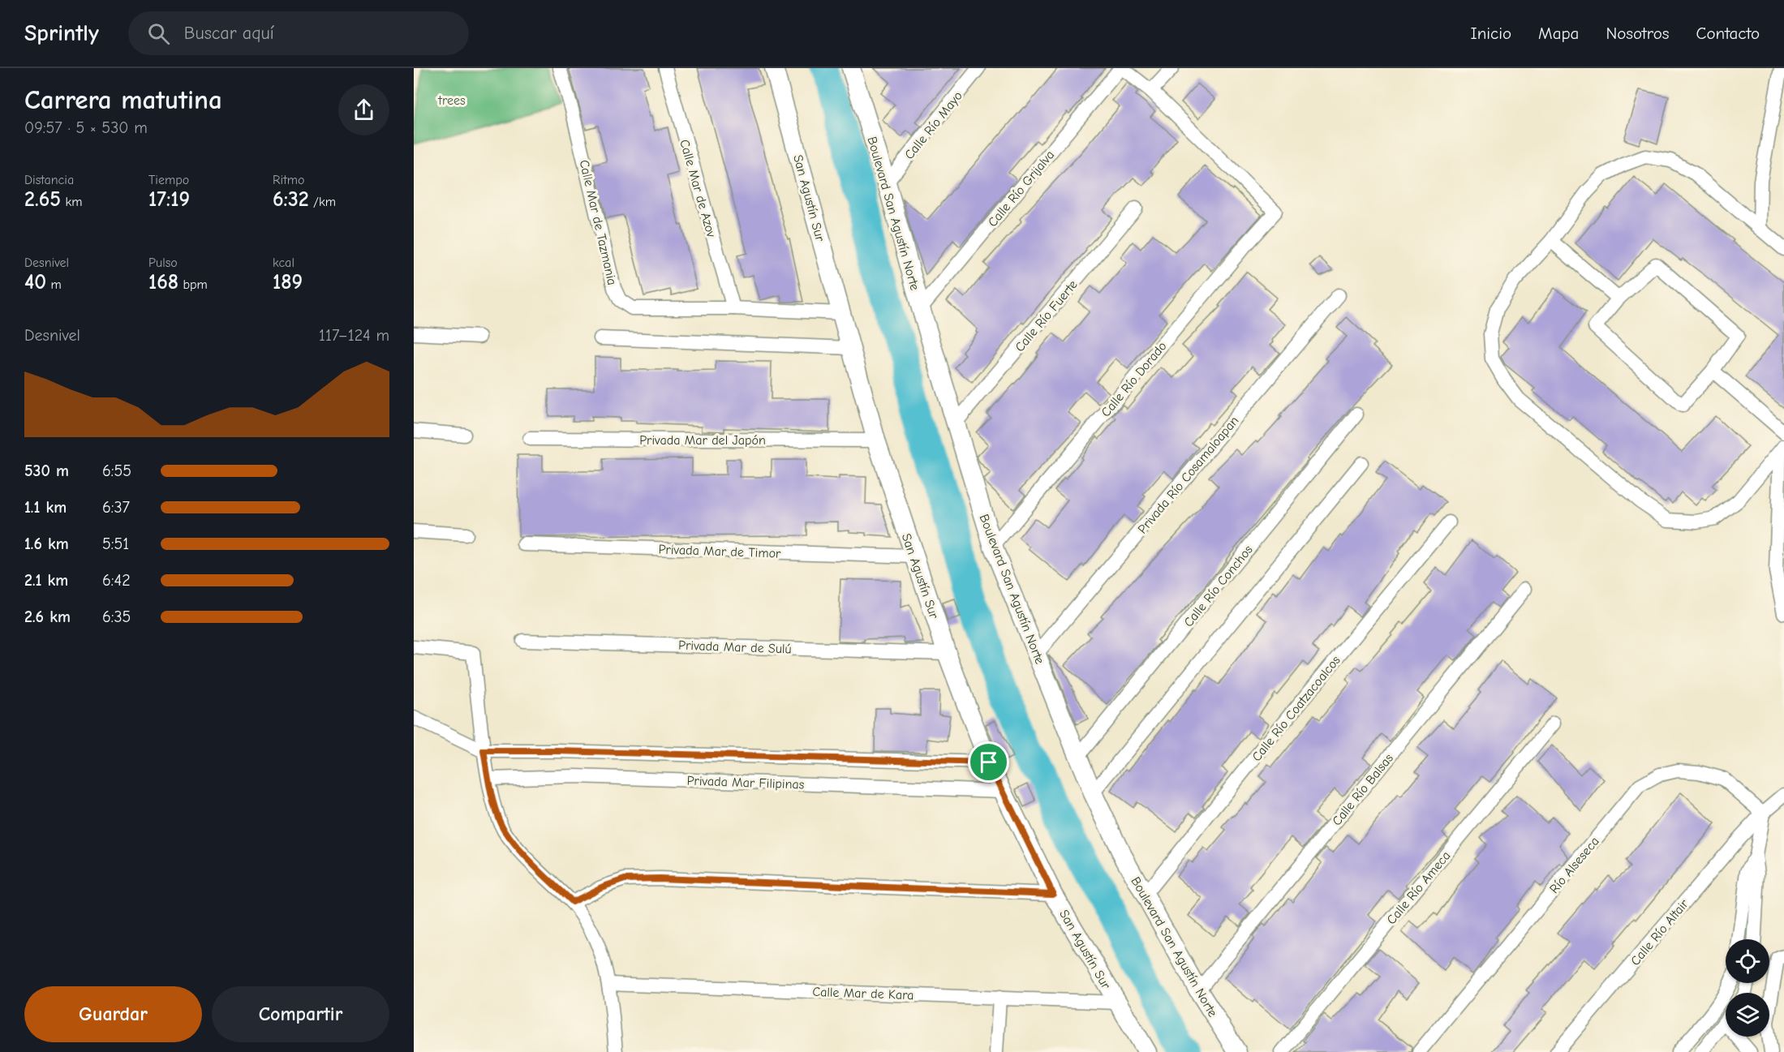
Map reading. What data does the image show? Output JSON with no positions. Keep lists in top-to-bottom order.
{
  "streets": {
    "main road": ["San Agustín Sur", "Boulevard San Agustín Norte"],
    "street": [
      "Calle Río Mayo",
      "Calle Mar de Azov",
      "Calle Río Grijalva",
      "Calle Mar de Tazmania",
      "Calle Río Fuerte",
      "Calle Río Dorado",
      "Privada Mar del Japón",
      "Privada Río Cosamaloapan",
      "Privada Mar de Timor",
      "Calle Río Conchos",
      "Privada Mar de Sulú",
      "Calle Río Coatzacoalcos",
      "Privada Mar Filipinas",
      "Calle Río Balsas",
      "Río Alseseca",
      "Calle Río Ameca",
      "Calle Río Altair",
      "Calle Mar de Kara"
    ]
  },
  "crossings": [
    ["Calle Río Mayo", "Boulevard San Agustín Norte"],
    ["Calle Mar de Azov", "Calle Mar de Tazmania"],
    ["Calle Río Grijalva", "Boulevard San Agustín Norte"],
    ["San Agustín Sur", "Calle Mar de Tazmania"],
    ["San Agustín Sur", "Privada Mar del Japón"],
    ["San Agustín Sur", "Privada Mar de Timor"],
    ["San Agustín Sur", "Privada Mar de Sulú"],
    ["San Agustín Sur", "Privada Mar Filipinas"],
    ["San Agustín Sur", "Calle Mar de Kara"],
    ["Boulevard San Agustín Norte", "Calle Río Fuerte"],
    ["Boulevard San Agustín Norte", "Calle Río Dorado"],
    ["Boulevard San Agustín Norte", "Privada Río Cosamaloapan"],
    ["Boulevard San Agustín Norte", "Calle Río Conchos"],
    ["Boulevard San Agustín Norte", "Calle Río Coatzacoalcos"],
    ["Boulevard San Agustín Norte", "Calle Río Balsas"],
    ["Río Alseseca", "Calle Río Altair"]
  ],
  "parks": ["trees"],
  "page": {
    "header": "Sprintly",
    "search": "Buscar aquí",
    "nav": [
      "Inicio",
      "Mapa",
      "Nosotros",
      "Contacto"
    ],
    "heading": ["Carrera matutina", "09:57 · 5 × 530 m"],
    "stats": [
      ["Distancia", "2.65 km"],
      ["Tiempo", "17:19"],
      ["Ritmo", "6:32 /km"],
      ["Desnivel", "40 m"],
      ["Pulso", "168 bpm"],
      ["kcal", "189"]
    ],
    "chart": ["Desnivel", "117–124 m"],
    "list": [
      {
        "name": "530 m",
        "note": "6:55"
      },
      {
        "name": "1.1 km",
        "note": "6:37"
      },
      {
        "name": "1.6 km",
        "note": "5:51"
      },
      {
        "name": "2.1 km",
        "note": "6:42"
      },
      {
        "name": "2.6 km",
        "note": "6:35"
      }
    ],
    "buttons": ["Guardar", "Compartir"]
  }
}
